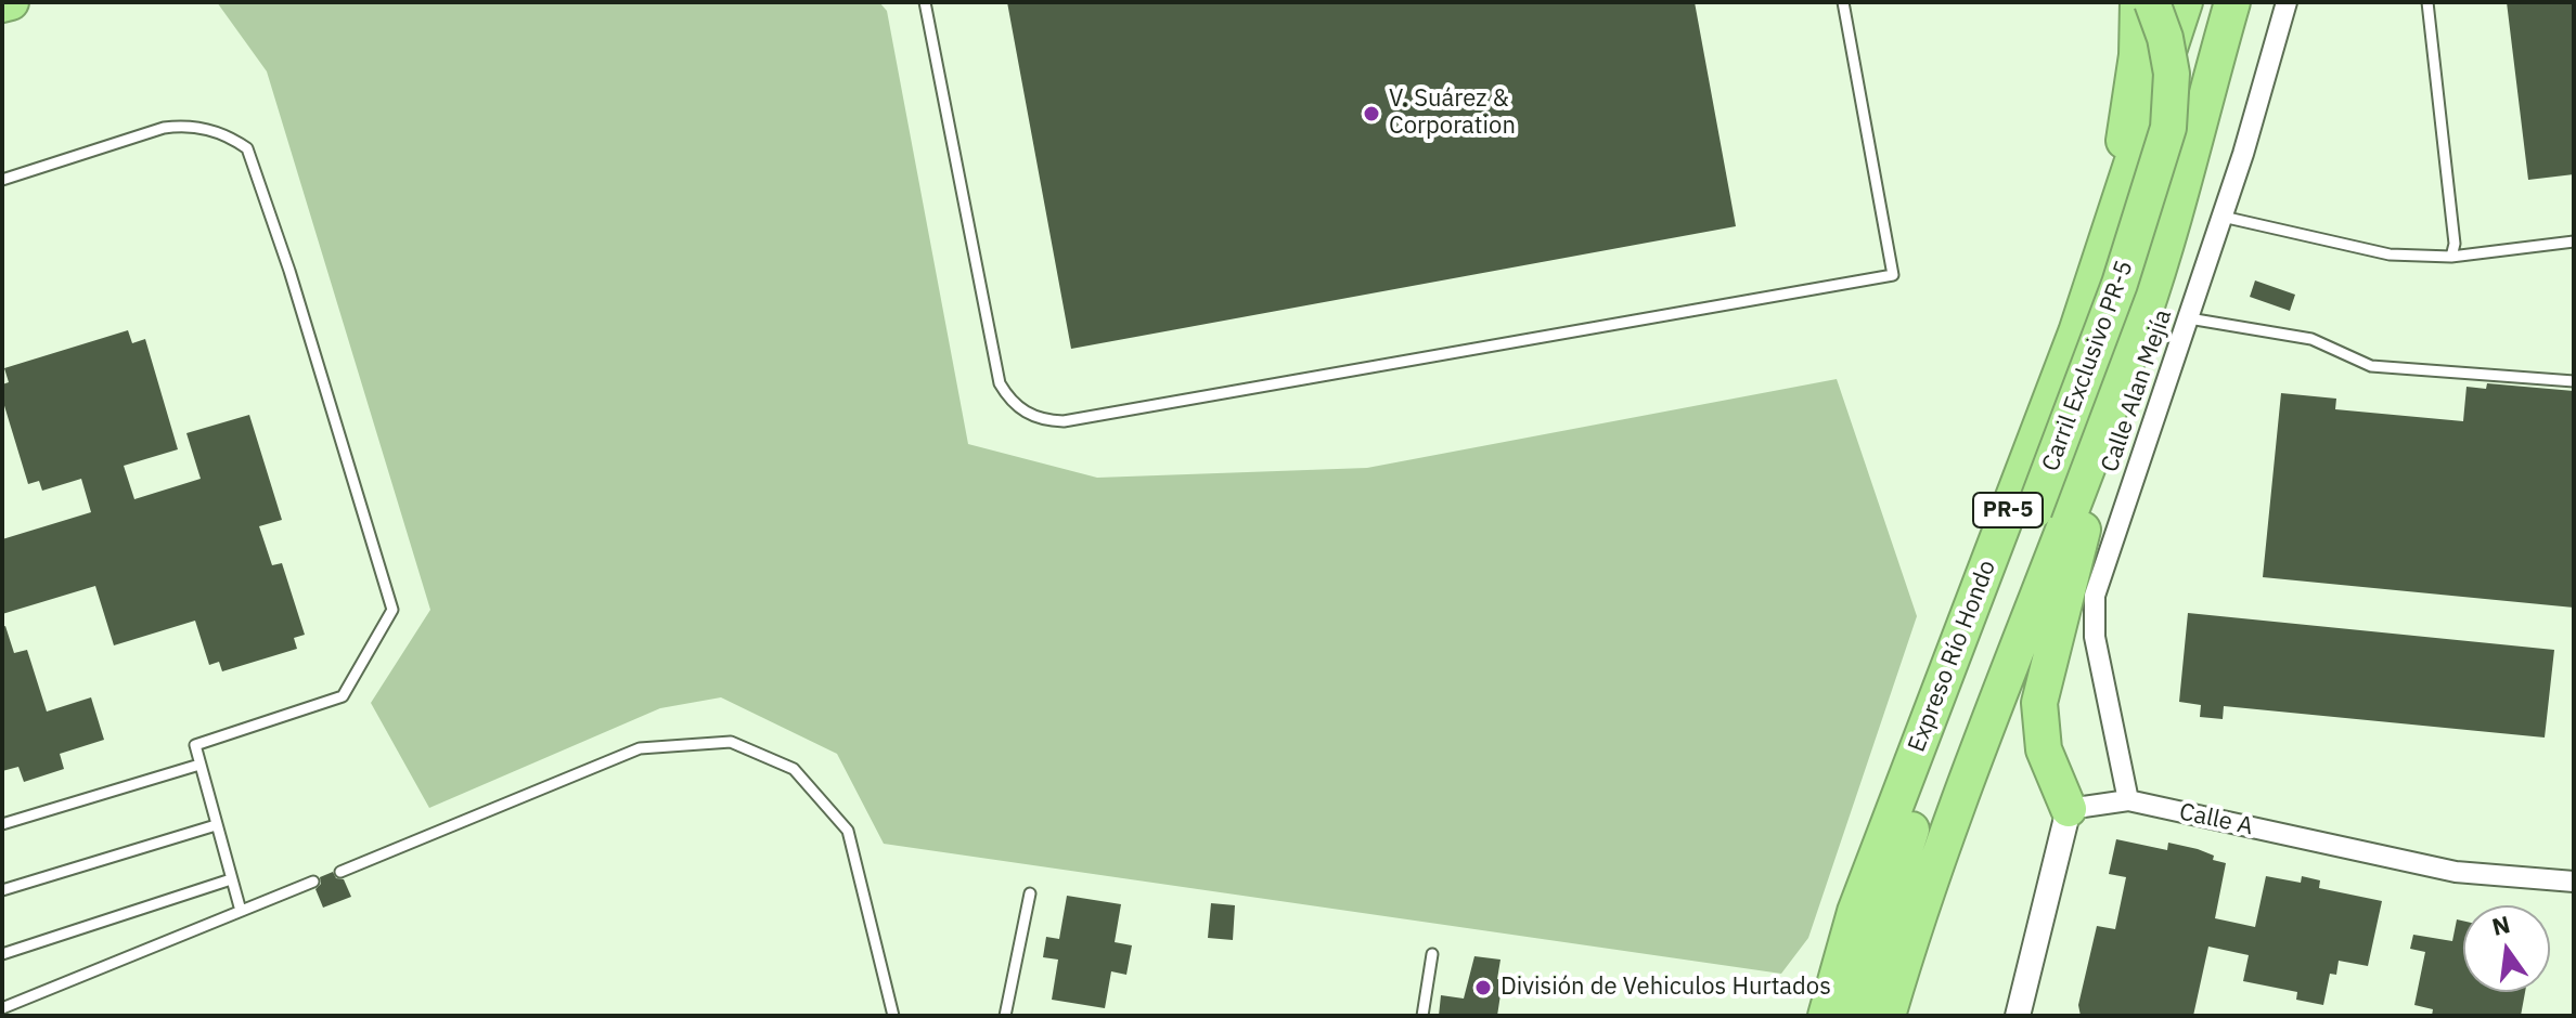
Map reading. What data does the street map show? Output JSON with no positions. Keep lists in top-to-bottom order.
{
  "streets": {
    "highway": ["Carril Exclusivo PR-5", "PR-5", "Expreso Río Hondo"],
    "street": ["Calle Alan Mejía", "Calle A"]
  },
  "crossings": [
    ["Calle Alan Mejía", "Calle A"]
  ],
  "places": ["V. Suárez & Corporation", "División de Vehiculos Hurtados"],
  "north": "top"
}
